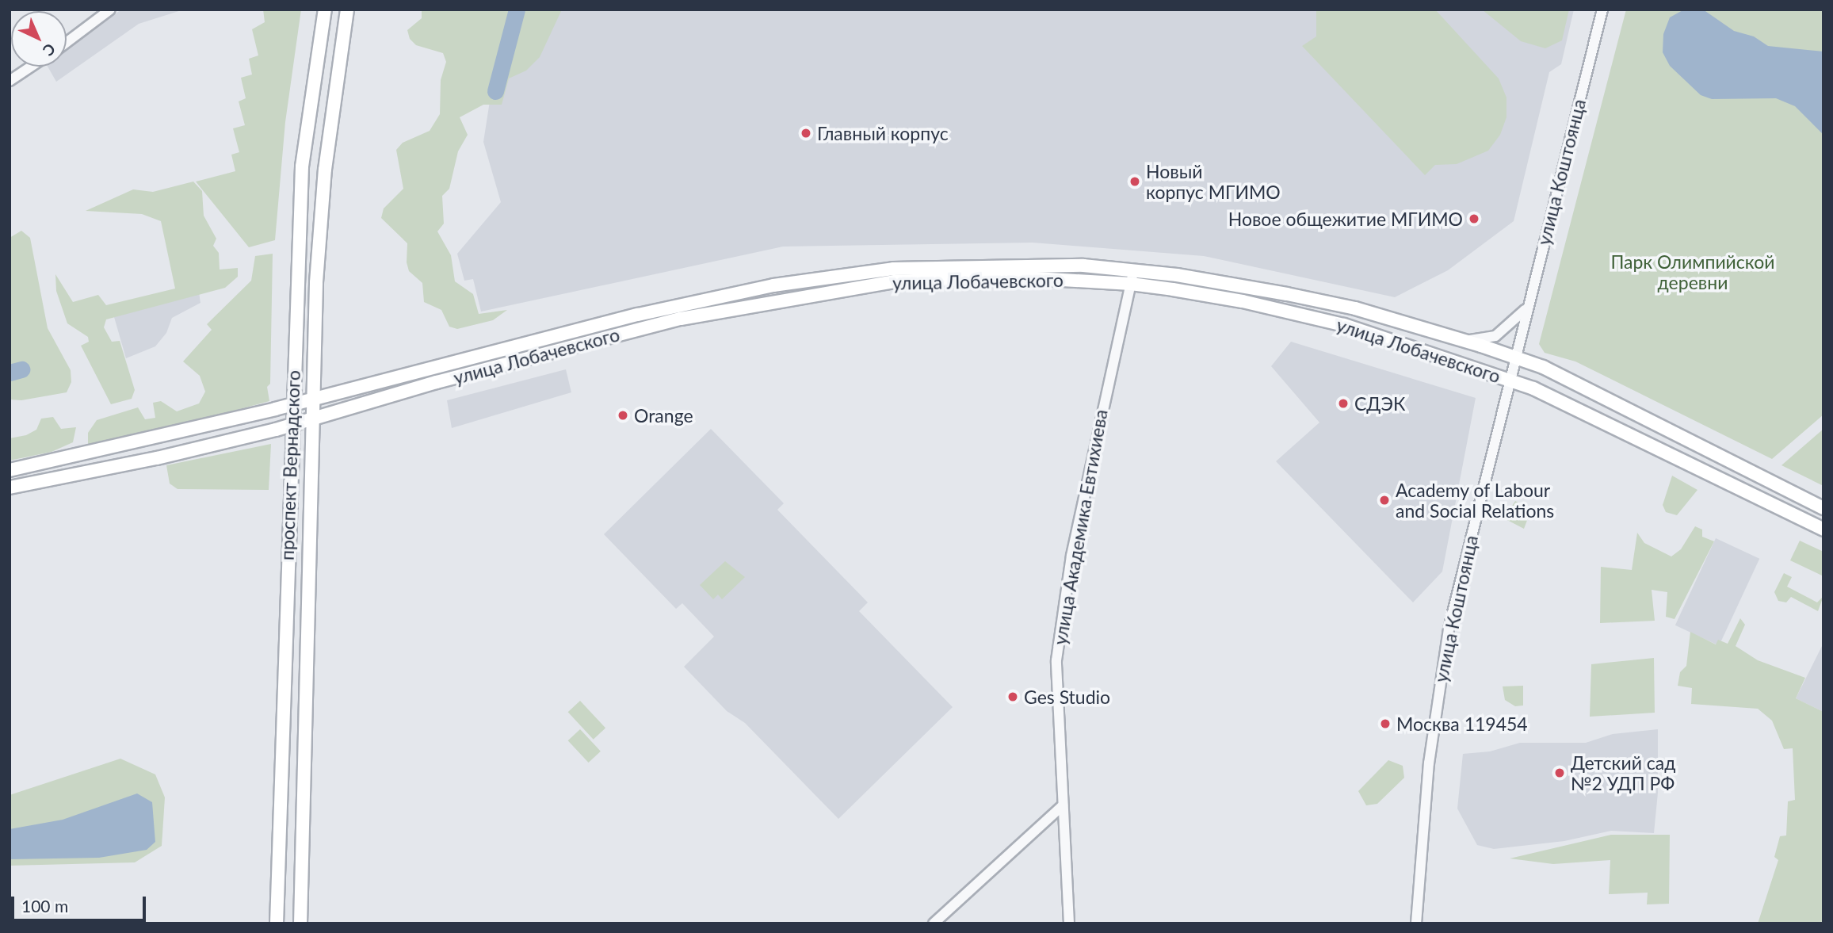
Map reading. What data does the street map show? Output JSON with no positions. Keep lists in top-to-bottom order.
{
  "streets": {
    "main road": ["улица Лобачевского", "проспект Вернадского"],
    "street": ["улица Коштоянца", "улица Академика Евтихиева"]
  },
  "crossings": [
    ["улица Коштоянца", "улица Лобачевского"],
    ["улица Лобачевского", "проспект Вернадского"],
    ["улица Лобачевского", "улица Академика Евтихиева"]
  ],
  "parks": ["Парк Олимпийской деревни"],
  "places": [
    "Главный корпус",
    "Новый корпус МГИМО",
    "Новое общежитие МГИМО",
    "СДЭК",
    "Orange",
    "Academy of Labour and Social Relations",
    "Ges Studio",
    "Москва 119454",
    "Детский сад №2 УДП РФ"
  ],
  "scale_bar": "100 m",
  "north": "bottom right"
}
